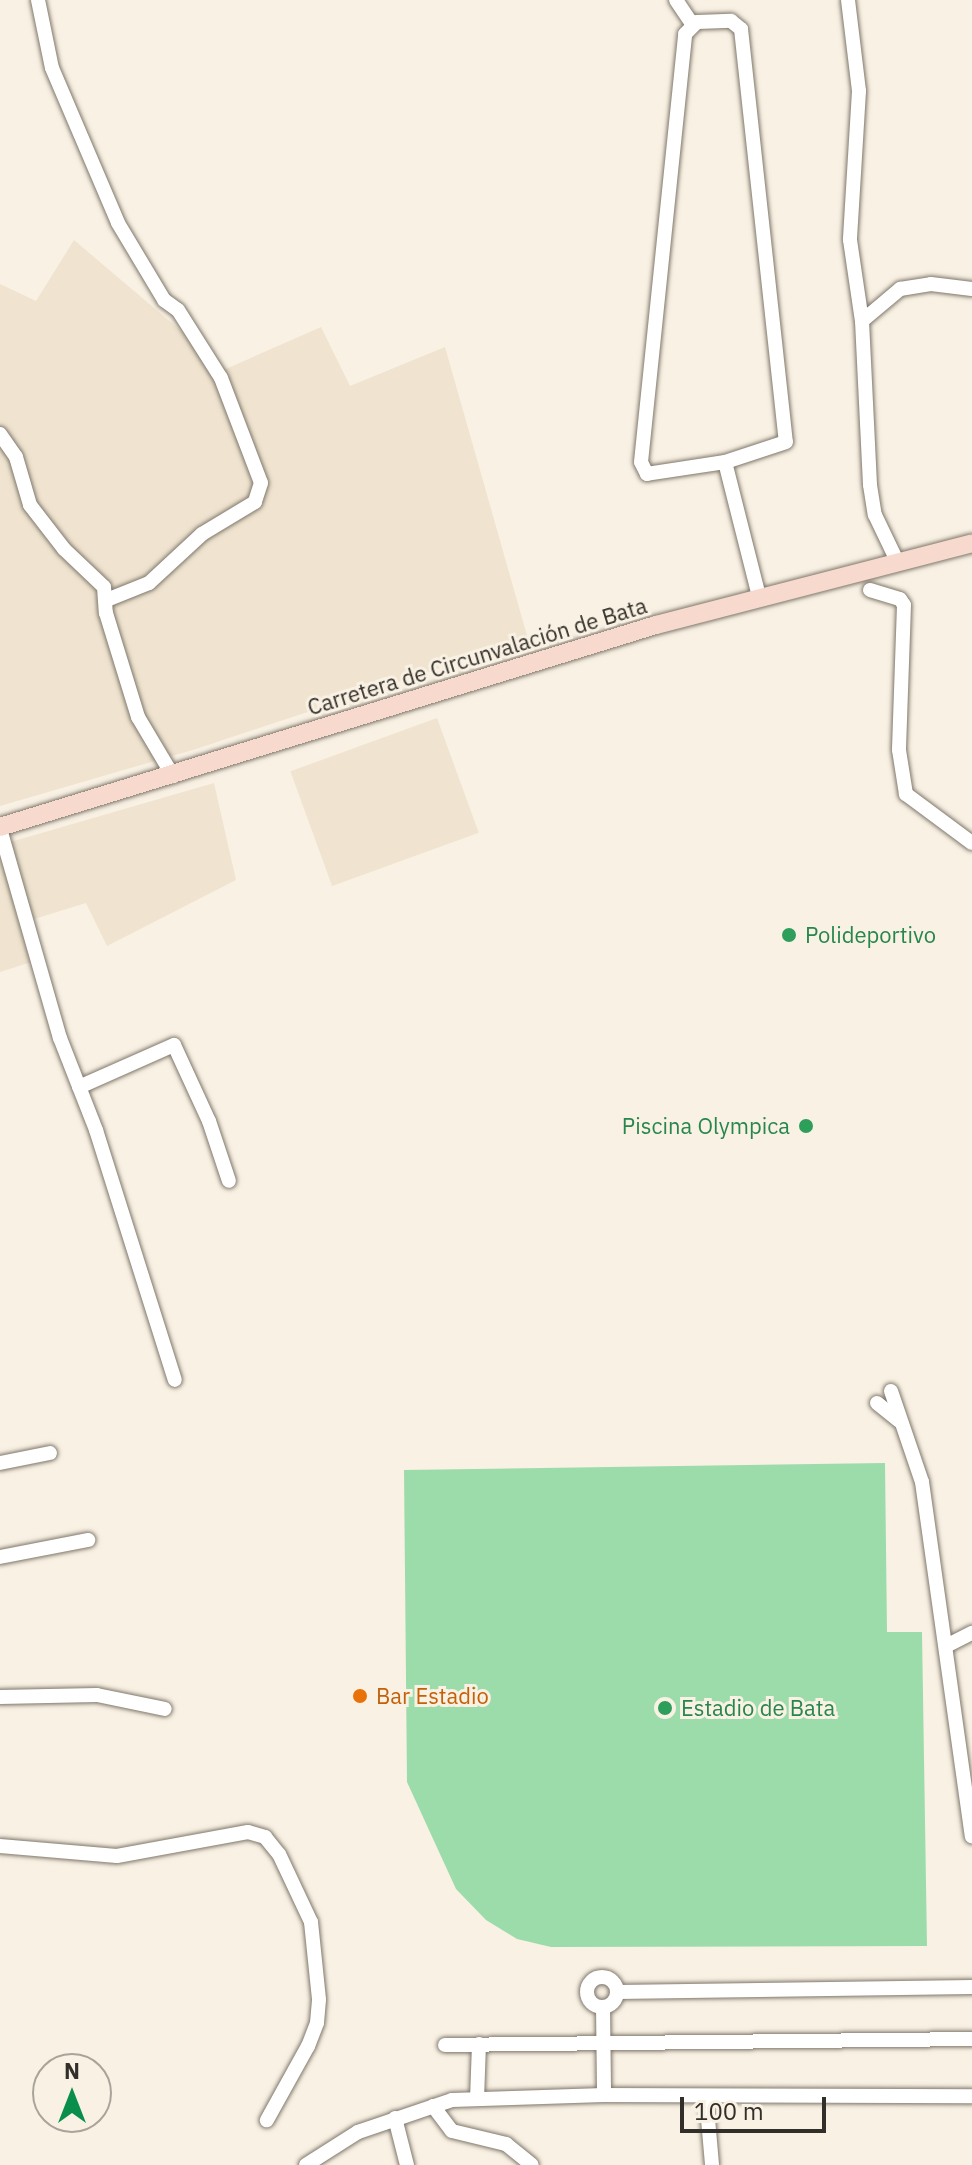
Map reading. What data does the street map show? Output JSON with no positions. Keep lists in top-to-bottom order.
{
  "streets": {
    "main road": ["Carretera de Circunvalación de Bata"]
  },
  "places": [
    "Polideportivo",
    "Piscina Olympica",
    "Bar Estadio",
    "Estadio de Bata"
  ],
  "scale_bar": "100 m",
  "north": "top"
}
